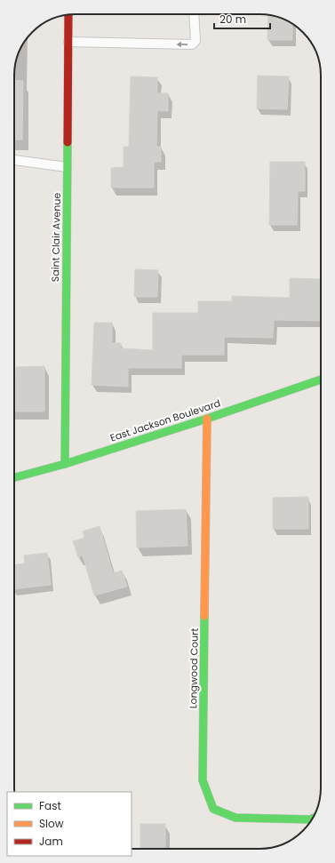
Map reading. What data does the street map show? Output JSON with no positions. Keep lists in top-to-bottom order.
{
  "streets": {
    "street": ["Saint Clair Avenue", "East Jackson Boulevard", "Longwood Court"]
  },
  "crossings": [
    ["Saint Clair Avenue", "East Jackson Boulevard"],
    ["East Jackson Boulevard", "Longwood Court"]
  ],
  "legend": ["Fast", "Slow", "Jam"],
  "scale_bar": "20 m"
}
